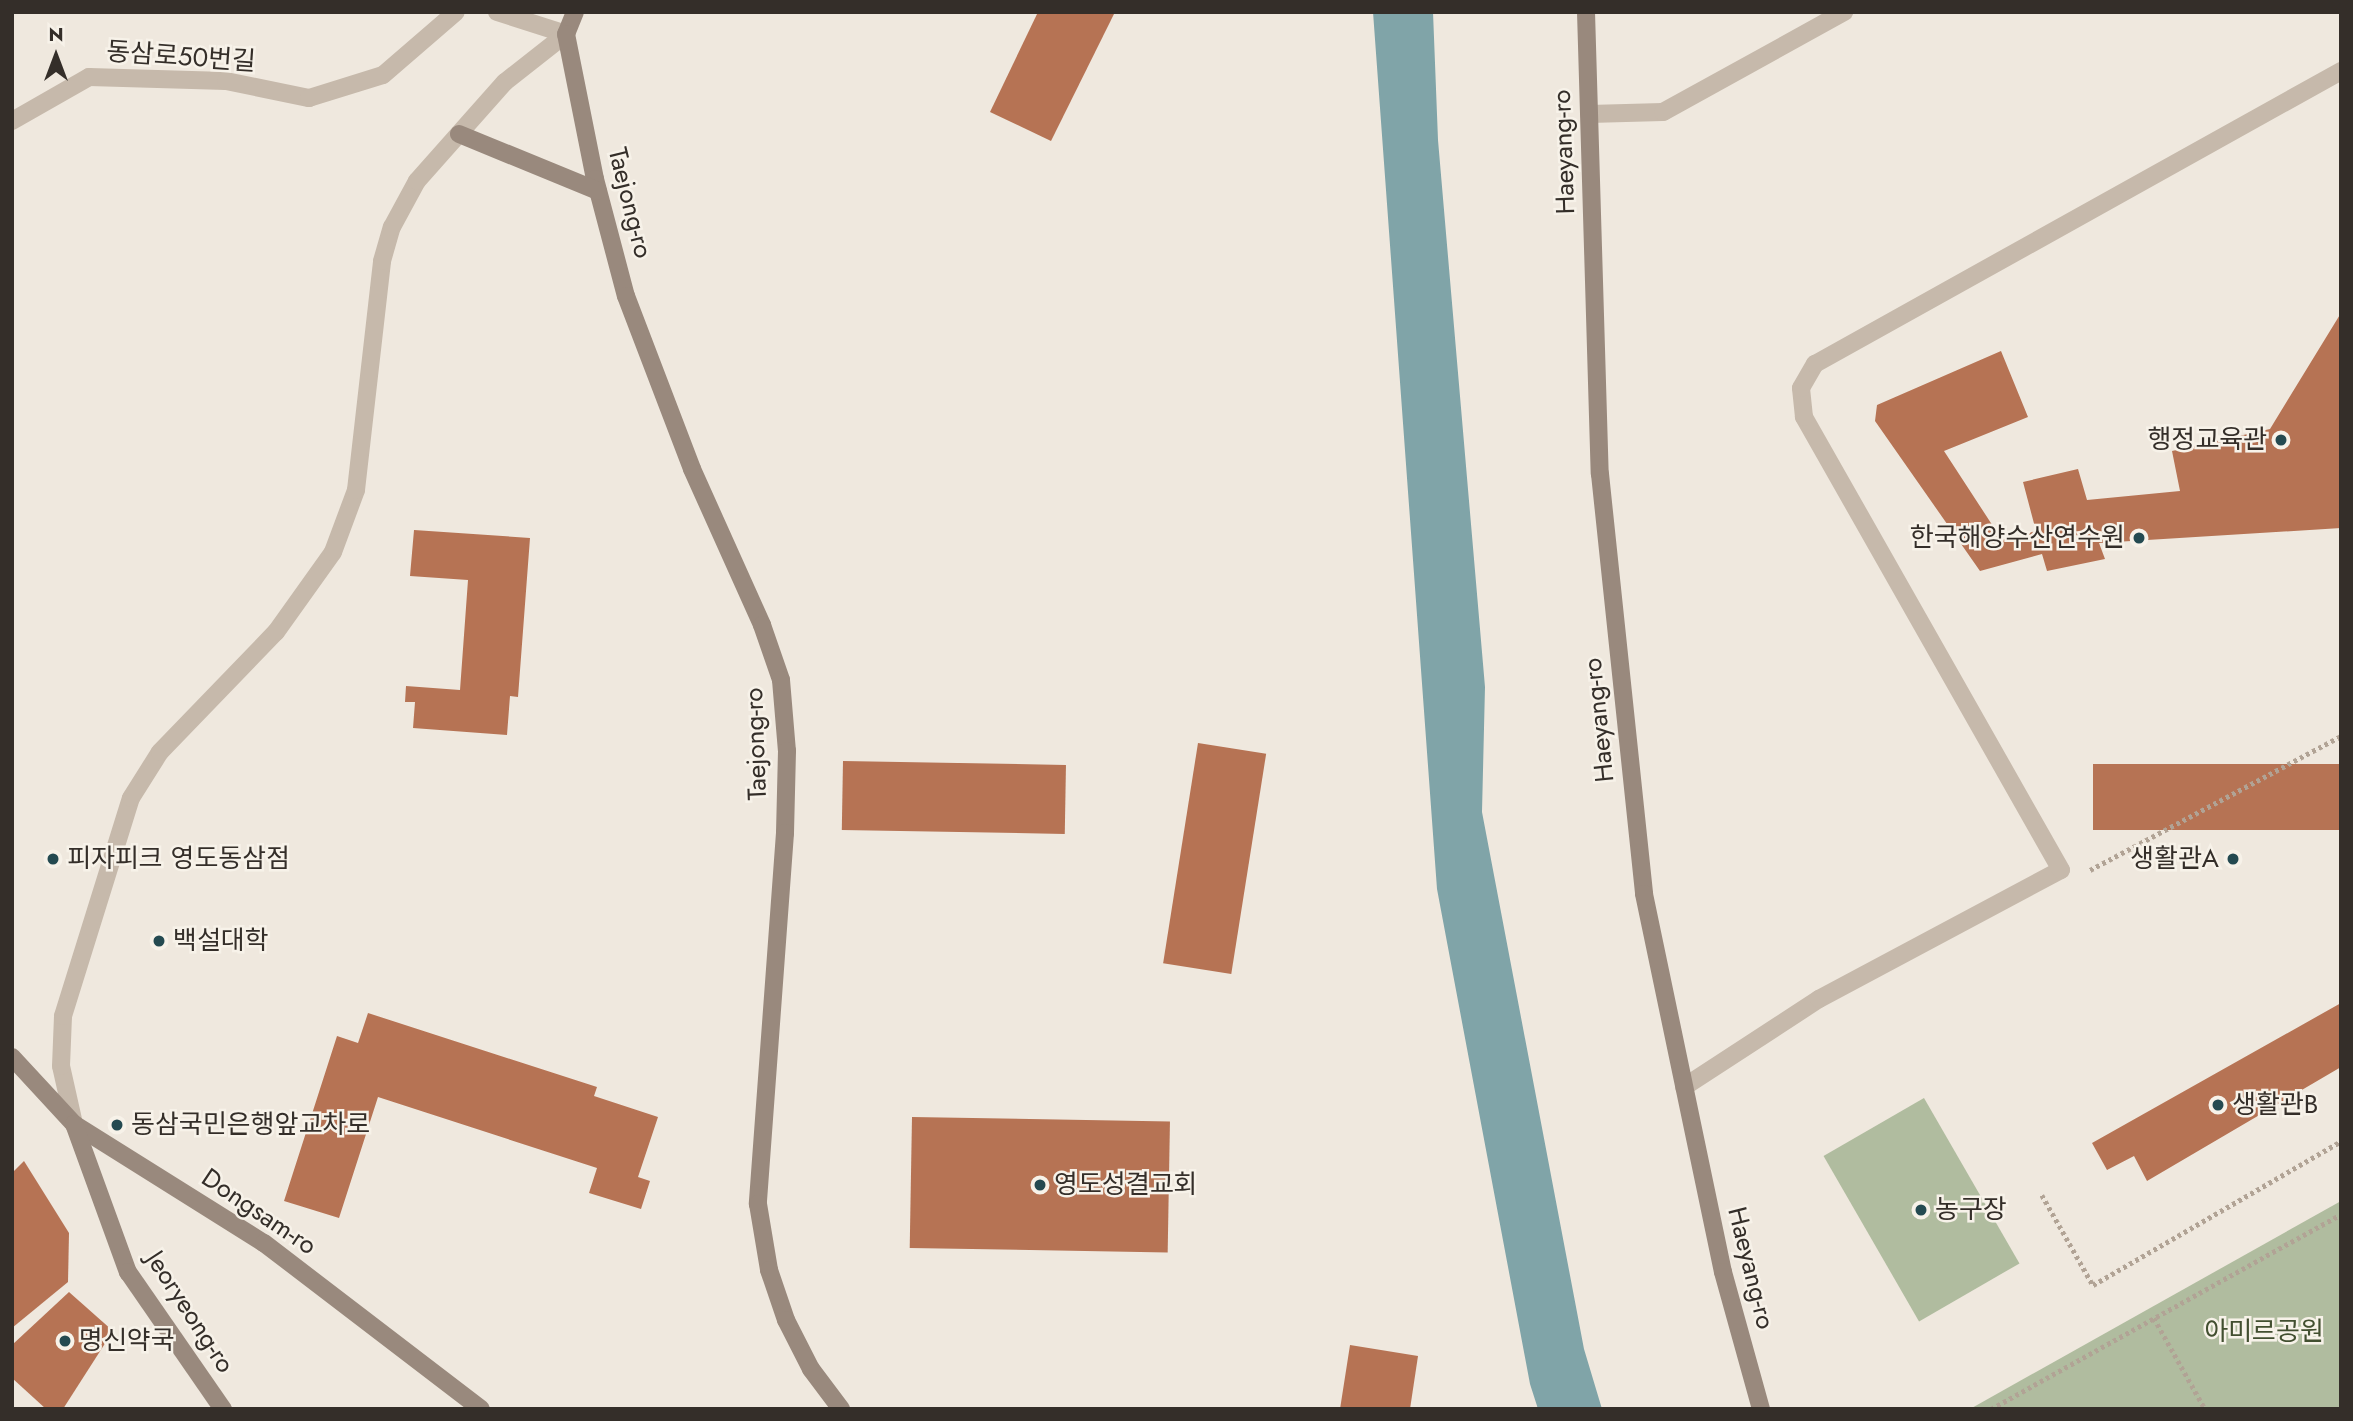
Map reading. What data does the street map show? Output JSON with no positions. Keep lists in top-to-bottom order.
{
  "streets": {
    "main road": [
      "Haeyang-ro",
      "Taejong-ro",
      "Dongsam-ro",
      "Jeoryeong-ro"
    ],
    "street": ["동삼로50번길"]
  },
  "crossings": [
    ["Dongsam-ro", "Jeoryeong-ro"]
  ],
  "parks": ["아미르공원"],
  "places": [
    "행정교육관",
    "한국해양수산연수원",
    "피자피크 영도동삼점",
    "생활관A",
    "백설대학",
    "생활관B",
    "동삼국민은행앞교차로",
    "영도성결교회",
    "농구장",
    "명신약국"
  ],
  "north": "top"
}
